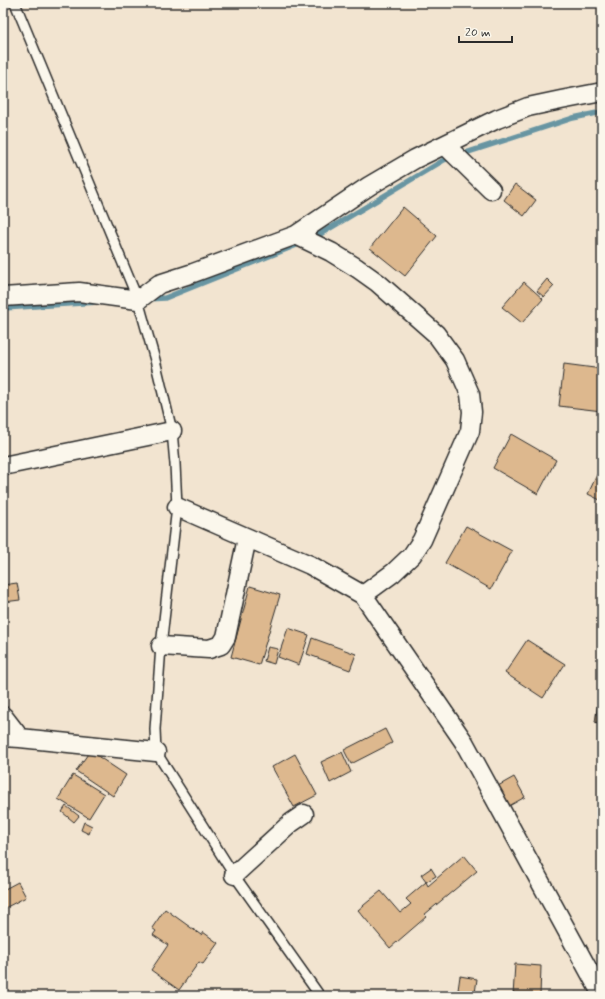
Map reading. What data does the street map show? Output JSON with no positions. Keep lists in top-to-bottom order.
{
  "scale_bar": "20 m"
}
